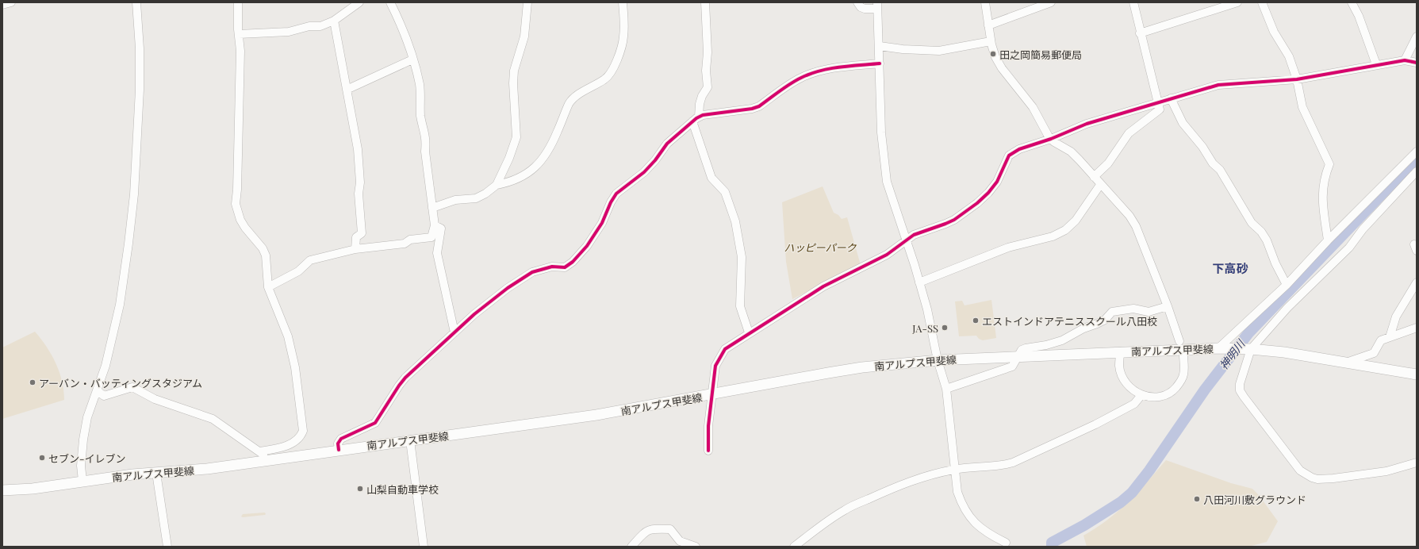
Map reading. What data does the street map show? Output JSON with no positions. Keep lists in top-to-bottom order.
{
  "streets": {
    "main road": ["南アルプス甲斐線"]
  },
  "districts": ["下高砂"],
  "water": ["神明川"],
  "parks": ["ハッピーパーク"],
  "places": [
    "田之岡簡易郵便局",
    "エストインドアテニススクール八田校",
    "JA-SS",
    "アーバン・バッティングスタジアム",
    "セブン-イレブン",
    "山梨自動車学校",
    "八田河川敷グラウンド"
  ]
}
